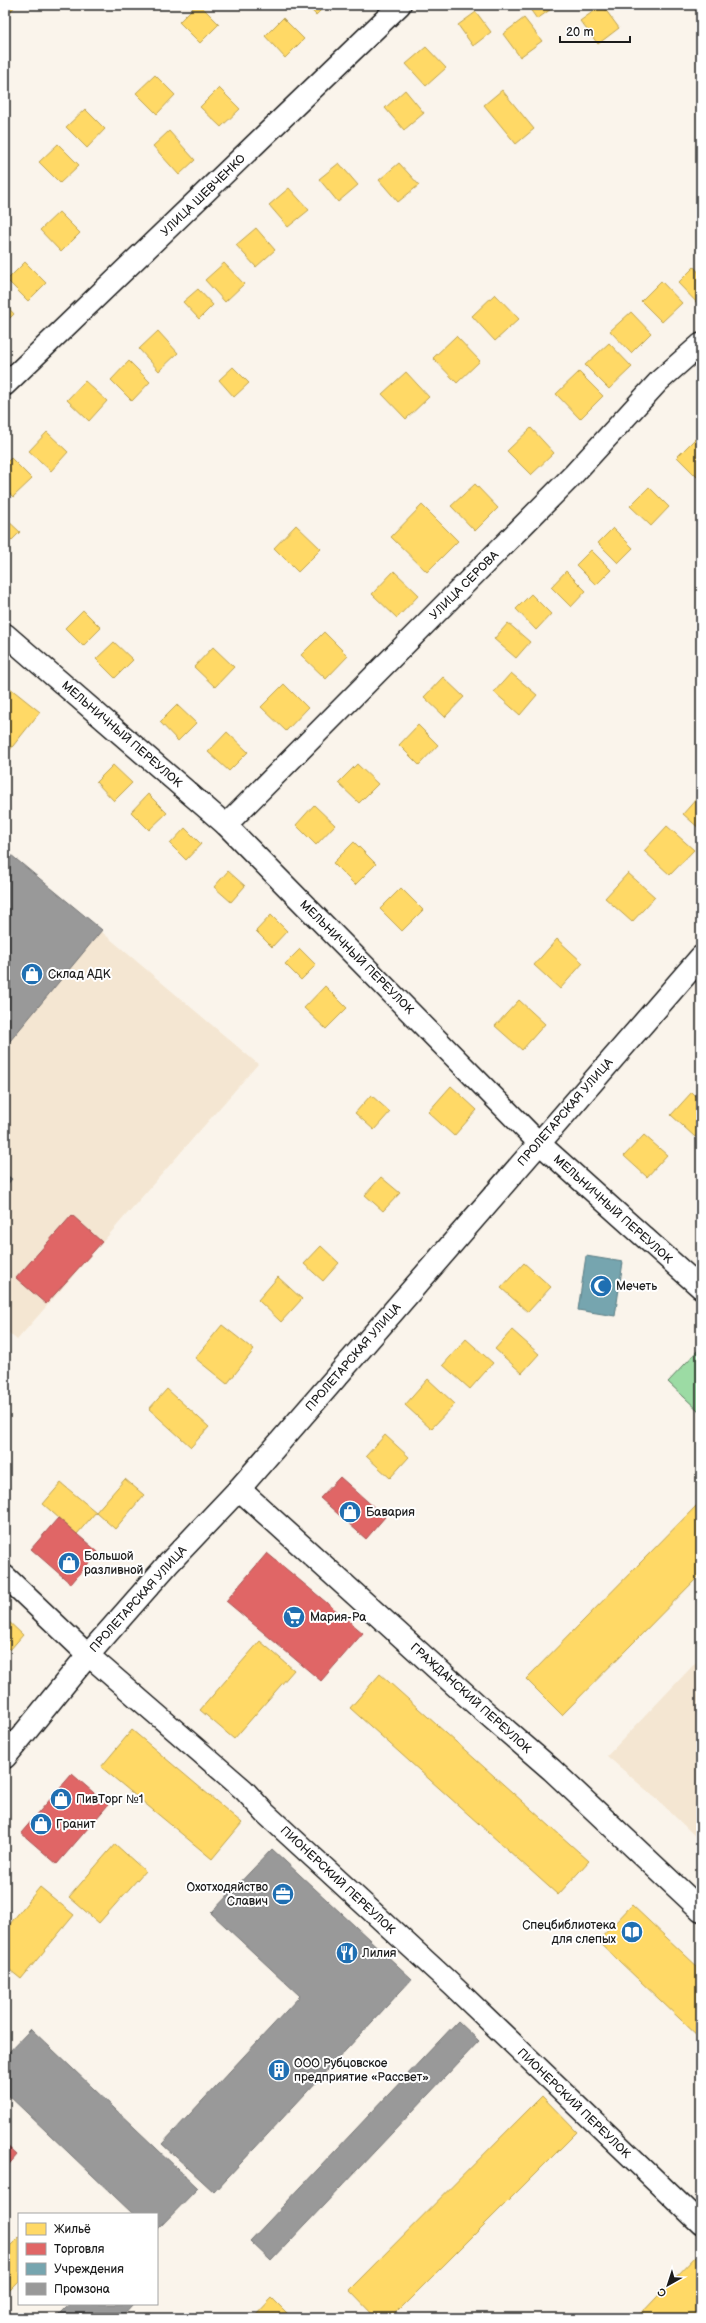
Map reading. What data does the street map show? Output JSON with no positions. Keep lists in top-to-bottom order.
{
  "streets": {
    "main road": ["ПРОЛЕТАРСКАЯ УЛИЦА", "ГРАЖДАНСКИЙ ПЕРЕУЛОК"],
    "street": [
      "УЛИЦА ШЕВЧЕНКО",
      "УЛИЦА СЕРОВА",
      "МЕЛЬНИЧНЫЙ ПЕРЕУЛОК",
      "ПИОНЕРСКИЙ ПЕРЕУЛОК"
    ]
  },
  "crossings": [
    ["УЛИЦА СЕРОВА", "МЕЛЬНИЧНЫЙ ПЕРЕУЛОК"],
    ["МЕЛЬНИЧНЫЙ ПЕРЕУЛОК", "ПРОЛЕТАРСКАЯ УЛИЦА"],
    ["ПРОЛЕТАРСКАЯ УЛИЦА", "ГРАЖДАНСКИЙ ПЕРЕУЛОК"],
    ["ПРОЛЕТАРСКАЯ УЛИЦА", "ПИОНЕРСКИЙ ПЕРЕУЛОК"]
  ],
  "places": {
    "shop": [
      "Склад АДК",
      "Бавария",
      "Большой разливной",
      "ПивТорг №1",
      "Гранит"
    ],
    "mosque": ["Мечеть"],
    "supermarket": ["Мария-Ра"],
    "office": ["Охотходяйство Славич"],
    "library": ["Спецбиблиотека для слепых"],
    "restaurant": ["Лилия"],
    "building": ["ООО Рубцовское предприятие «Рассвет»"]
  },
  "legend": [
    "Жильё",
    "Торговля",
    "Учреждения",
    "Промзона"
  ],
  "scale_bar": "20 m",
  "north": "bottom left"
}
